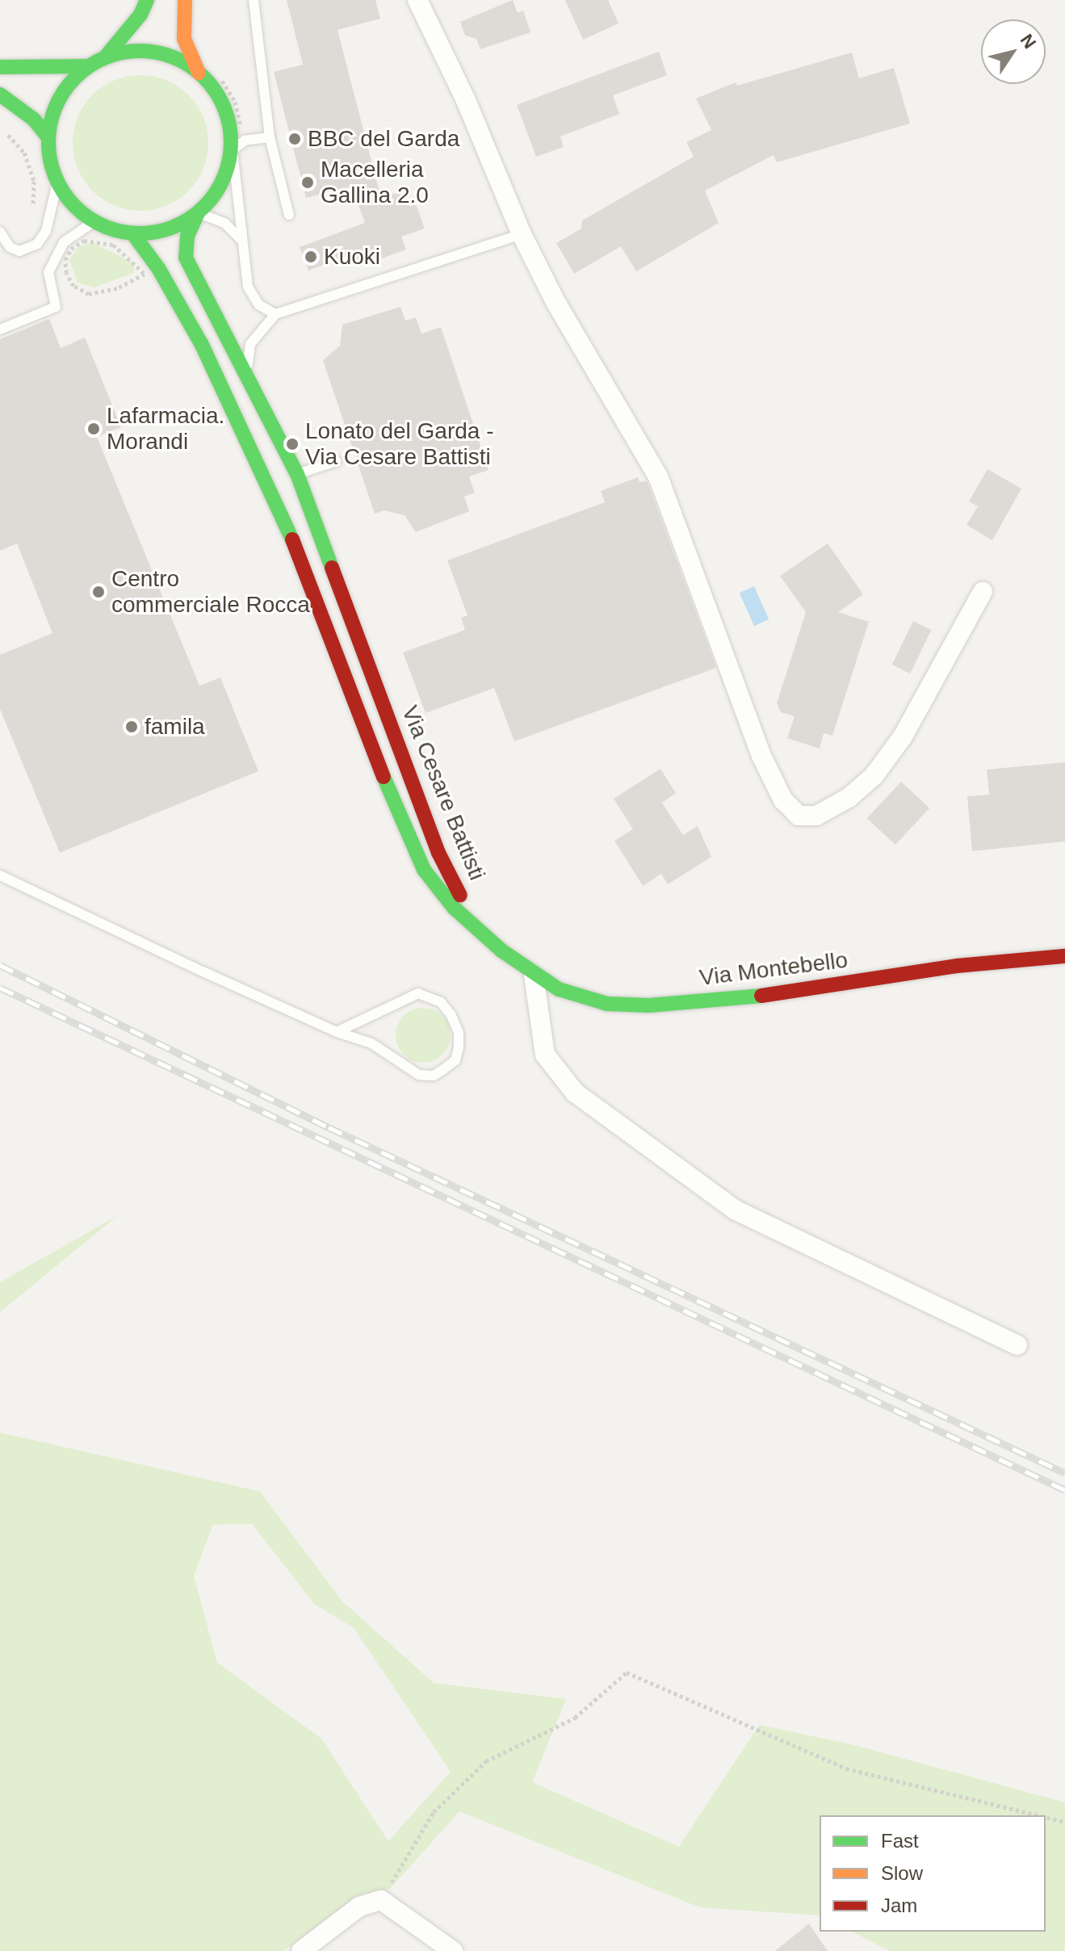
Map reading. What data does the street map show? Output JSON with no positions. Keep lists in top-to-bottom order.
{
  "streets": {
    "street": ["Via Cesare Battisti", "Via Montebello"]
  },
  "crossings": [
    ["Via Cesare Battisti", "Via Montebello"]
  ],
  "places": [
    "BBC del Garda",
    "Macelleria Gallina 2.0",
    "Kuoki",
    "Lafarmacia. Morandi",
    "Lonato del Garda - Via Cesare Battisti",
    "Centro commerciale Rocca",
    "famila"
  ],
  "legend": ["Fast", "Slow", "Jam"],
  "north": "top right"
}
